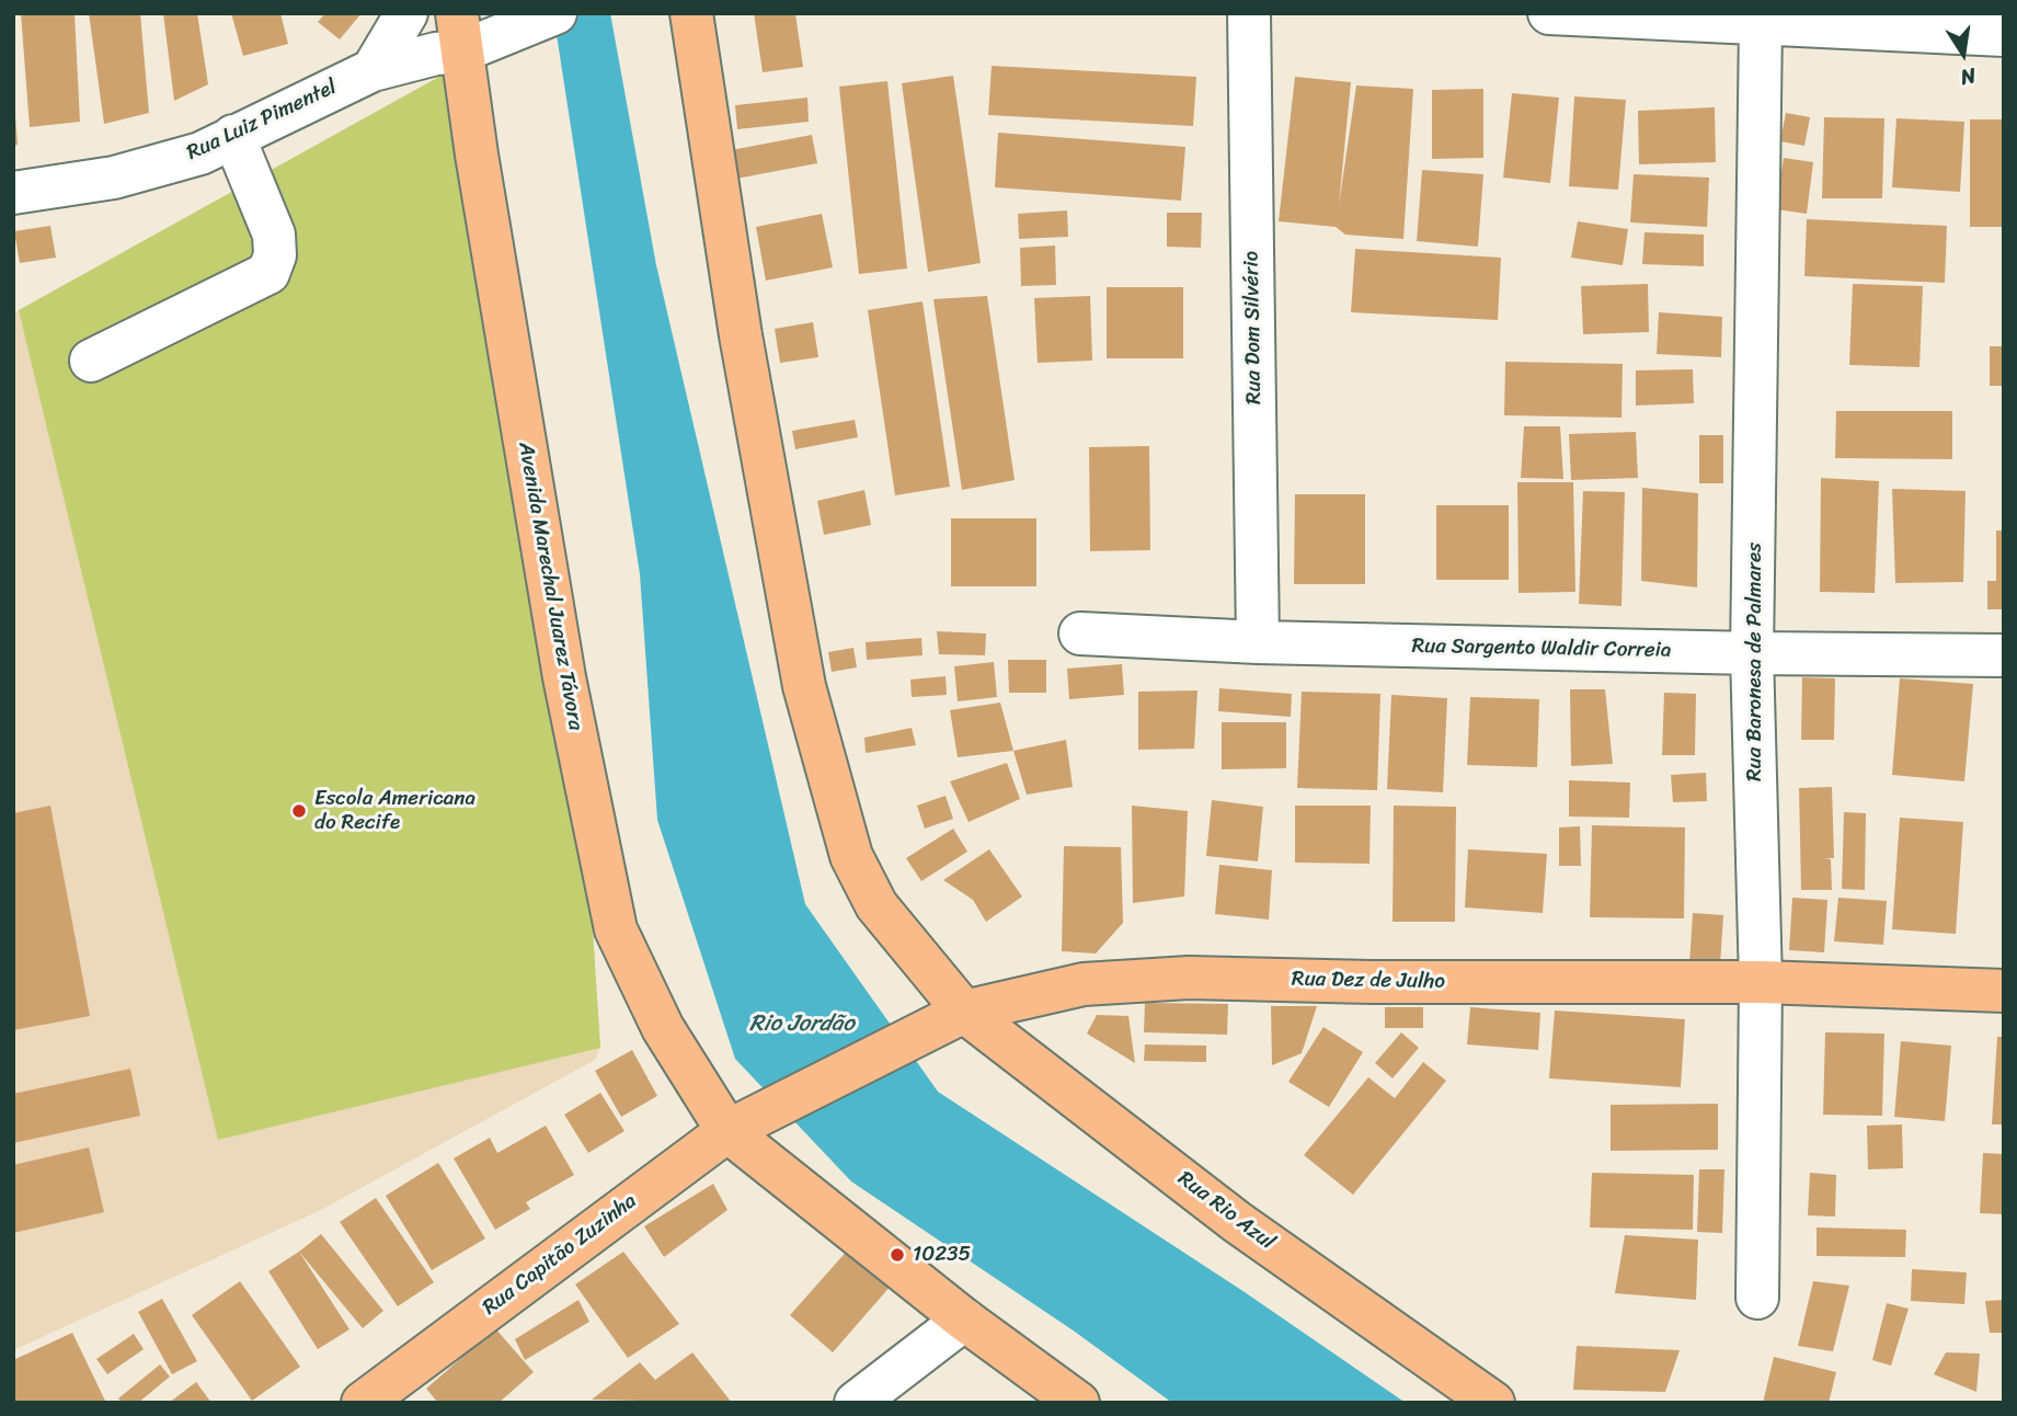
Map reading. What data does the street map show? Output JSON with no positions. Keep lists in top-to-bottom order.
{
  "streets": {
    "main road": [
      "Avenida Marechal Juarez Távora",
      "Rua Dez de Julho",
      "Rua Rio Azul",
      "Rua Capitão Zuzinha"
    ],
    "street": [
      "Rua Luiz Pimentel",
      "Rua Dom Silvério",
      "Rua Sargento Waldir Correia",
      "Rua Baronesa de Palmares"
    ]
  },
  "crossings": [
    ["Rua Luiz Pimentel", "Avenida Marechal Juarez Távora"],
    ["Rua Dom Silvério", "Rua Sargento Waldir Correia"],
    ["Avenida Marechal Juarez Távora", "Rua Dez de Julho"],
    ["Avenida Marechal Juarez Távora", "Rua Capitão Zuzinha"],
    ["Rua Sargento Waldir Correia", "Rua Baronesa de Palmares"],
    ["Rua Baronesa de Palmares", "Rua Dez de Julho"],
    ["Rua Dez de Julho", "Rua Rio Azul"],
    ["Rua Dez de Julho", "Rua Capitão Zuzinha"]
  ],
  "water": ["Rio Jordão"],
  "places": ["Escola Americana do Recife", "10235"],
  "north": "bottom"
}
